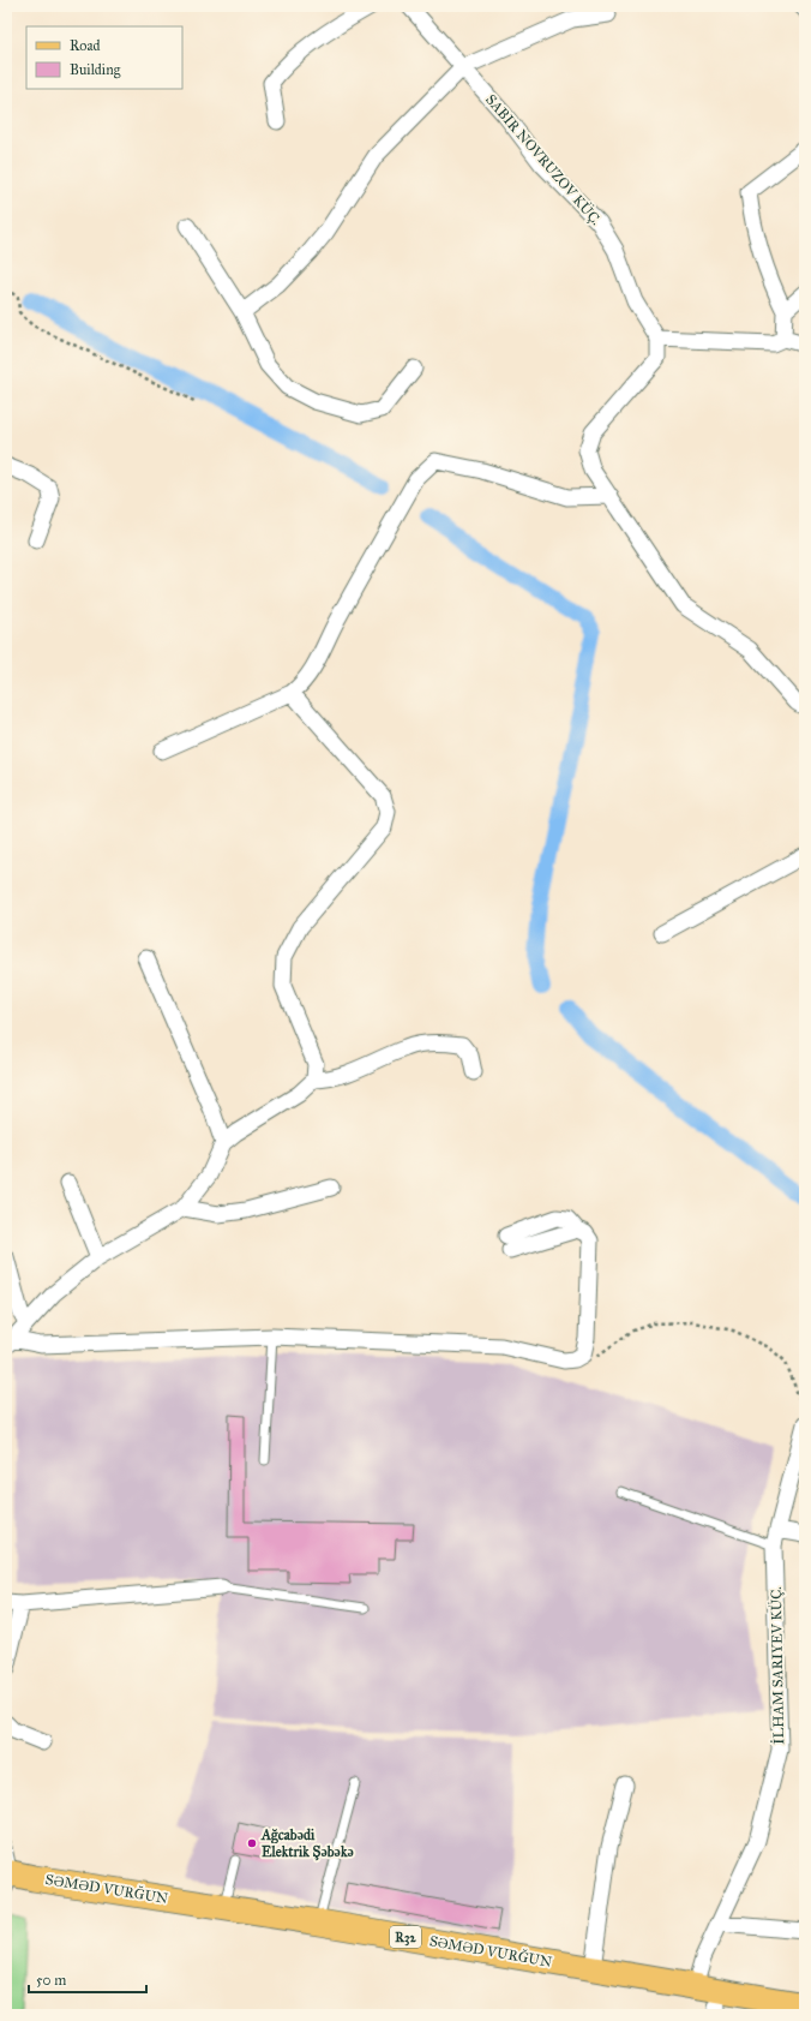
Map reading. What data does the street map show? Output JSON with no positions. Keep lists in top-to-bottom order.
{
  "streets": {
    "main road": ["SƏMƏD VURĞUN", "R32"],
    "street": ["SABIR NOVRUZOV KÜÇ."]
  },
  "places": ["Ağcabədi Elektrik Şəbəkə"],
  "legend": ["Road", "Building"],
  "scale_bar": "50 m"
}
